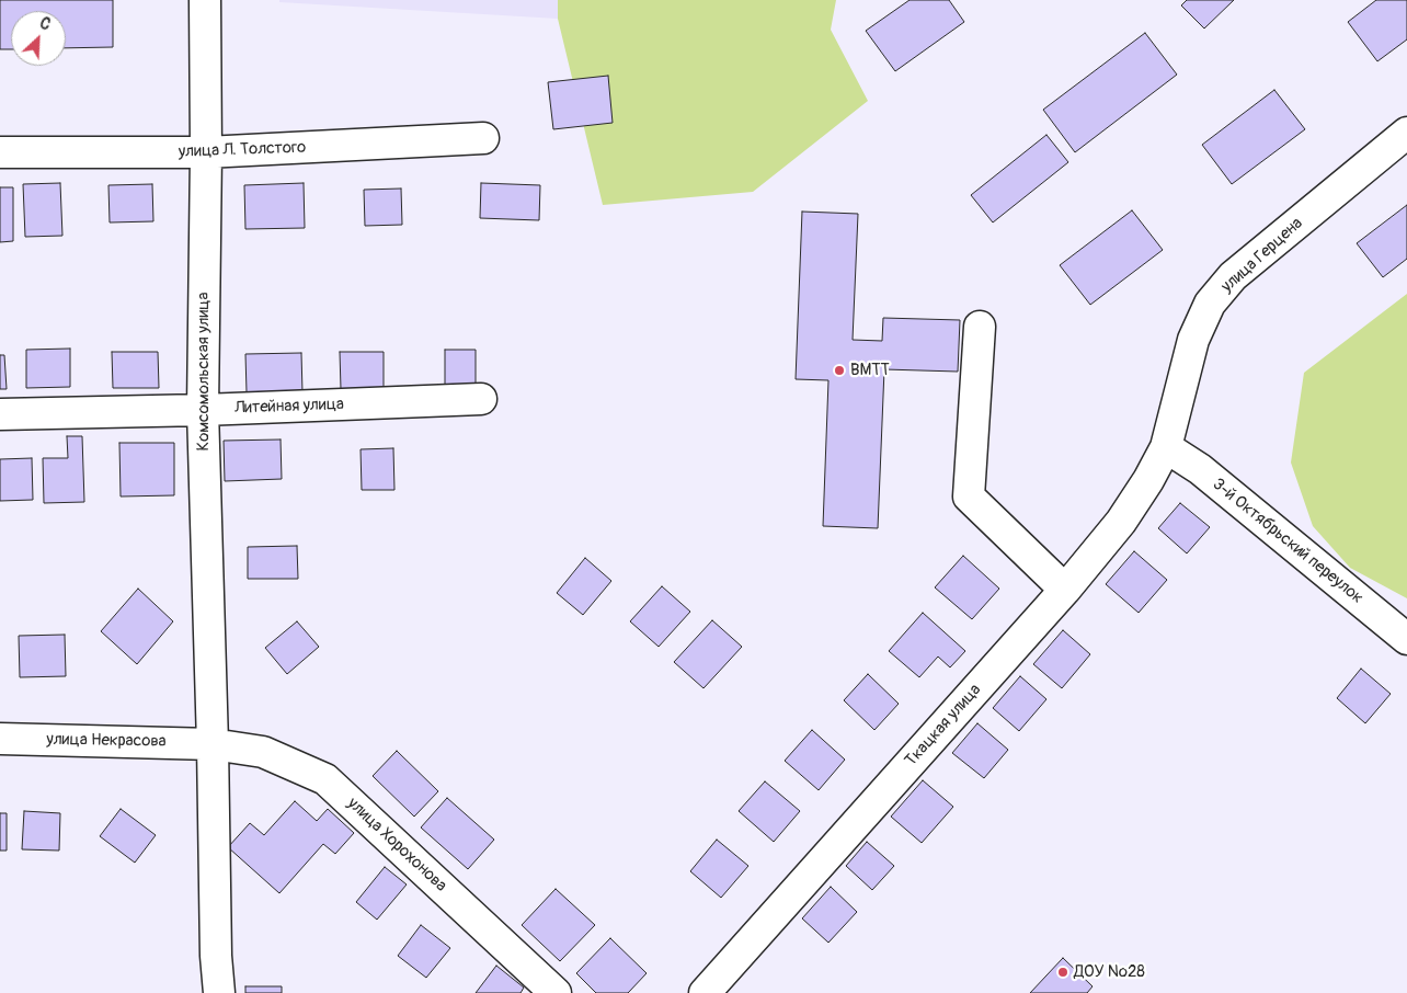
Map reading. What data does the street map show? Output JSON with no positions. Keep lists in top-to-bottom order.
{
  "streets": {
    "street": [
      "улица Л. Толстого",
      "улица Герцена",
      "Комсомольская улица",
      "Литейная улица",
      "3-й Октябрьский переулок",
      "Ткацкая улица",
      "улица Некрасова",
      "улица Хорохонова"
    ]
  },
  "crossings": [
    ["улица Л. Толстого", "Комсомольская улица"],
    ["улица Герцена", "3-й Октябрьский переулок"],
    ["улица Герцена", "Ткацкая улица"],
    ["Комсомольская улица", "Литейная улица"],
    ["Комсомольская улица", "улица Некрасова"],
    ["Комсомольская улица", "улица Хорохонова"],
    ["3-й Октябрьский переулок", "Ткацкая улица"],
    ["улица Некрасова", "улица Хорохонова"]
  ],
  "places": ["ВМТТ", "ДОУ №28"],
  "north": "top right"
}
